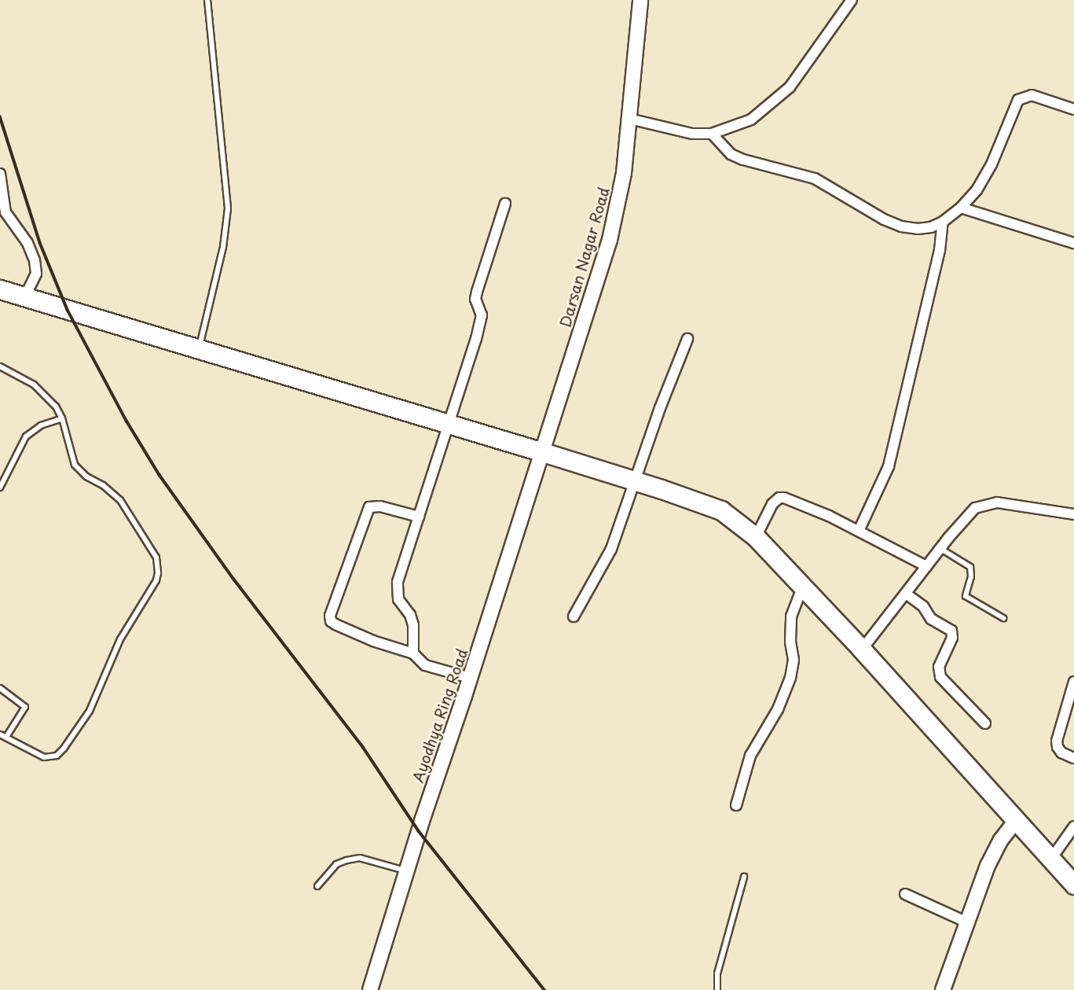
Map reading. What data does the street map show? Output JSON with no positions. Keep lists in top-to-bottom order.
{
  "streets": {
    "street": ["Darsan Nagar Road", "Ayodhya Ring Road"]
  },
  "crossings": [
    ["Darsan Nagar Road", "Ayodhya Ring Road"]
  ]
}
